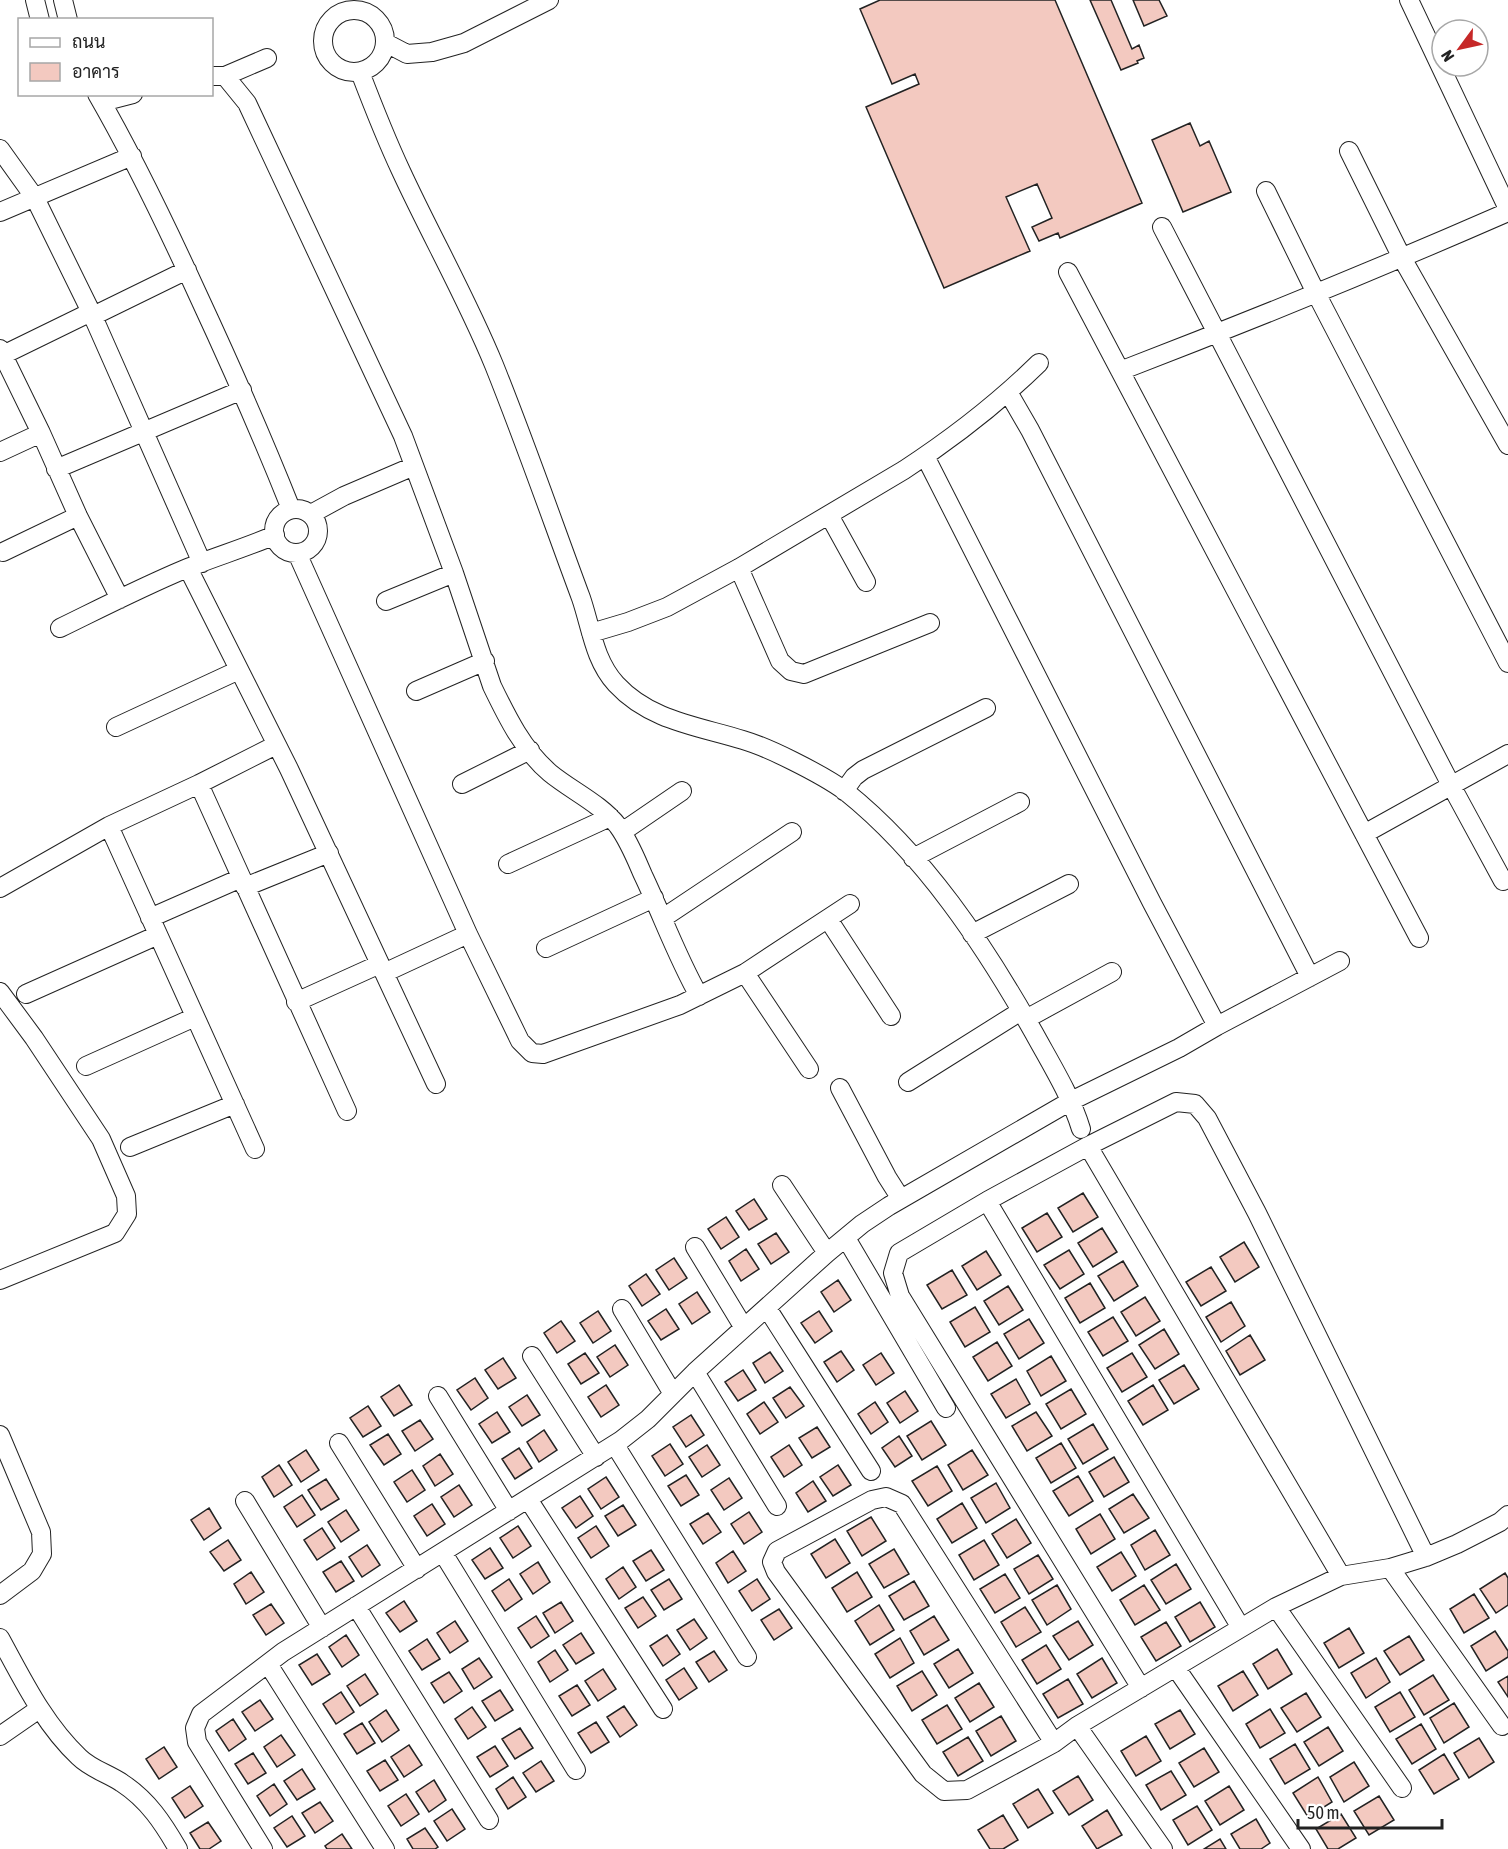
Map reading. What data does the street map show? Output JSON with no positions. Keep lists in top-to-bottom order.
{
  "legend": ["ถนน", "อาคาร"],
  "scale_bar": "50 m",
  "north": "bottom left"
}
